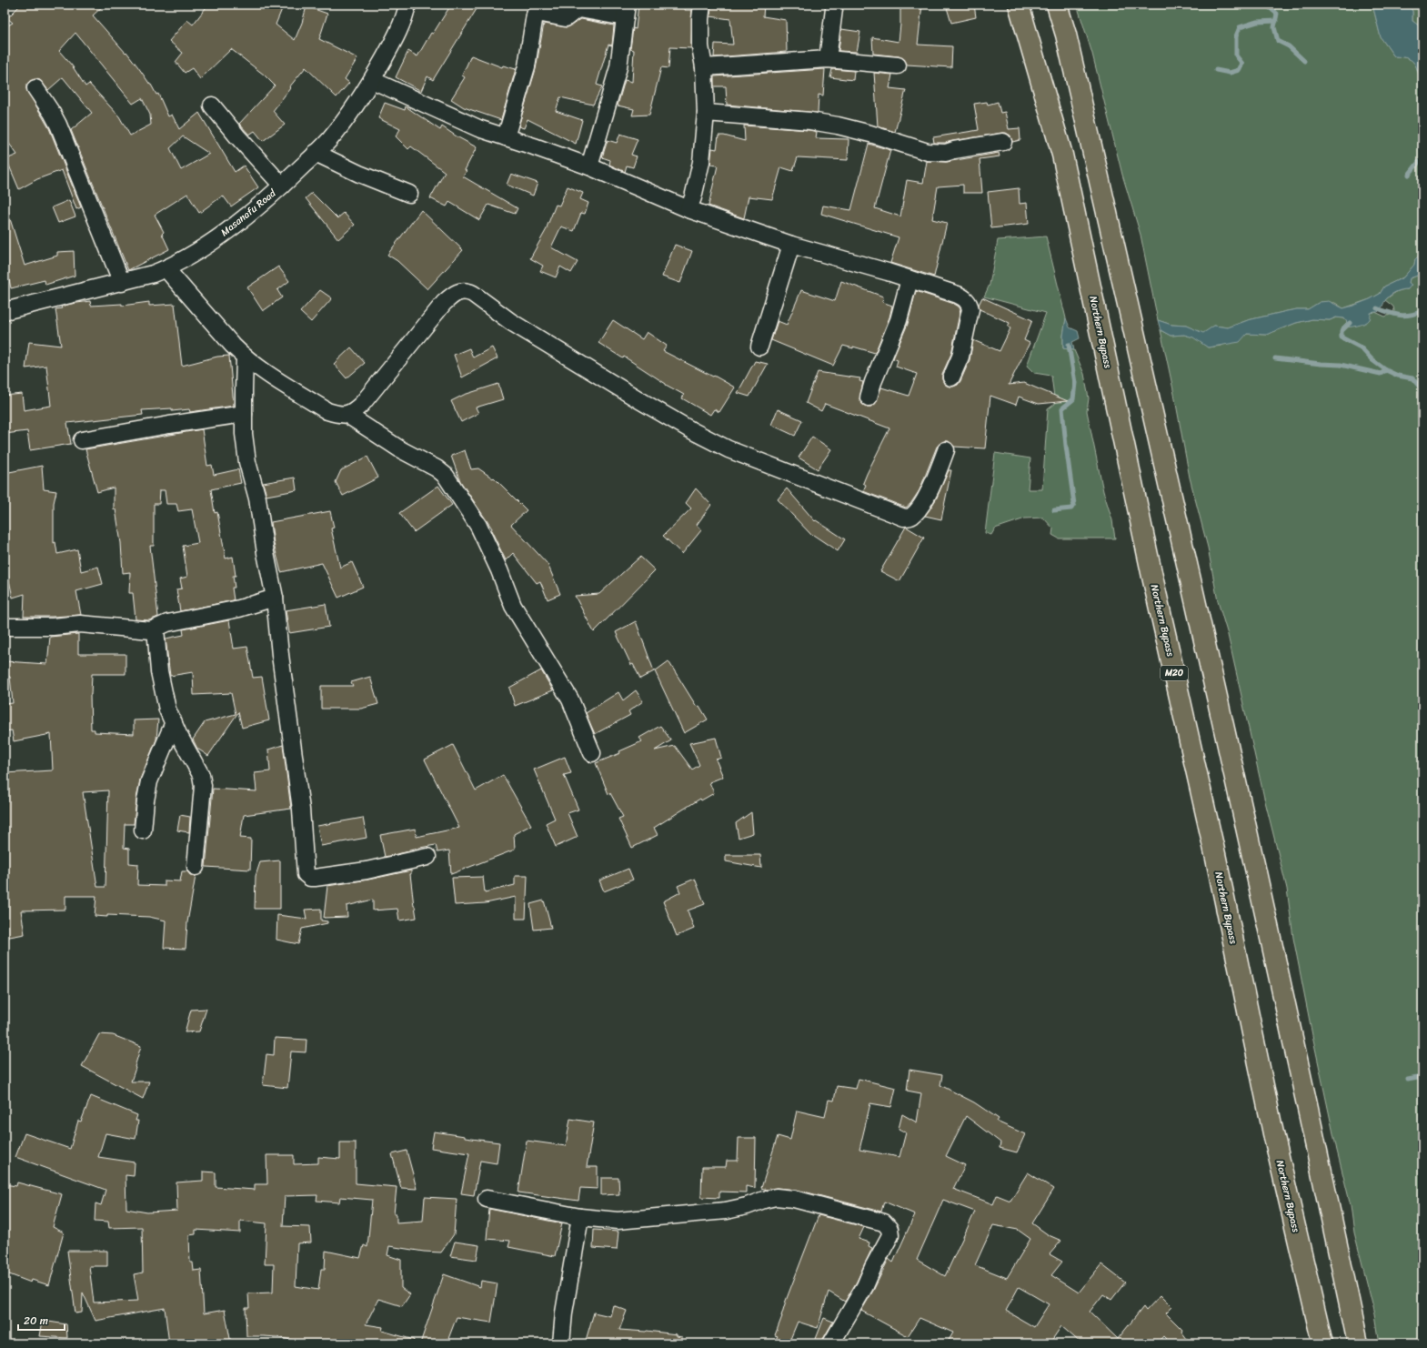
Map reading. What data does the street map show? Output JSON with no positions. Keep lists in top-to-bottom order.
{
  "streets": {
    "highway": ["Northern Bypass", "M20"],
    "street": ["Masanafu Road"]
  },
  "scale_bar": "20 m"
}
